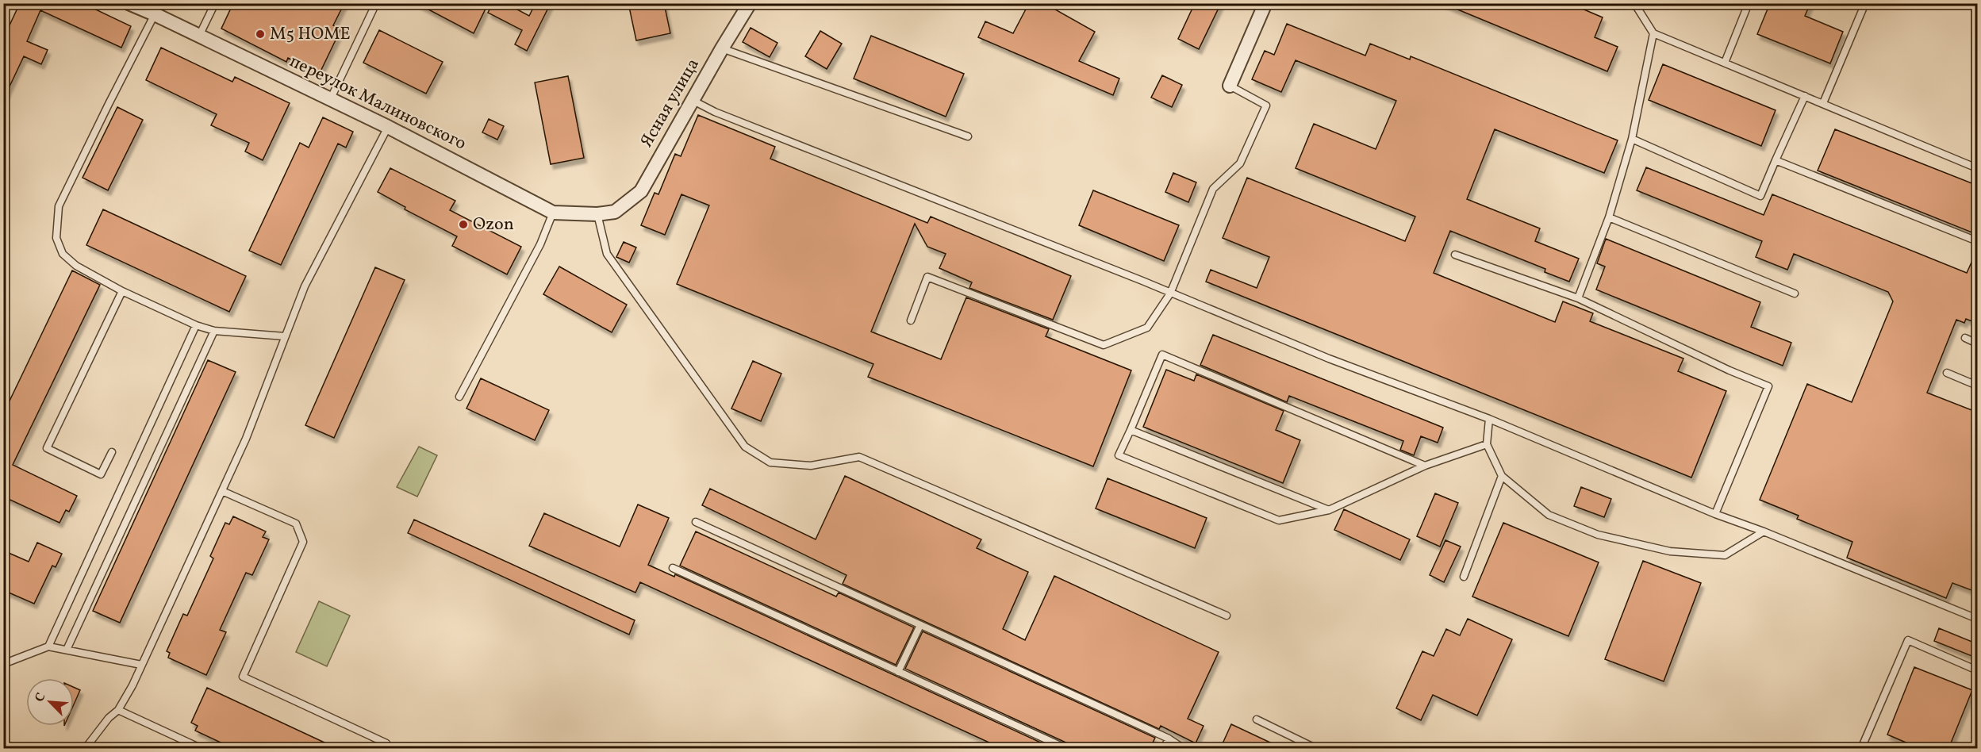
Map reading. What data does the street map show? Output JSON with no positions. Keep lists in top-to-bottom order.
{
  "streets": {
    "street": ["переулок Малиновского", "Ясная улица"]
  },
  "crossings": [
    ["переулок Малиновского", "Ясная улица"]
  ],
  "places": ["M5 HOME", "Ozon"],
  "north": "top left"
}
